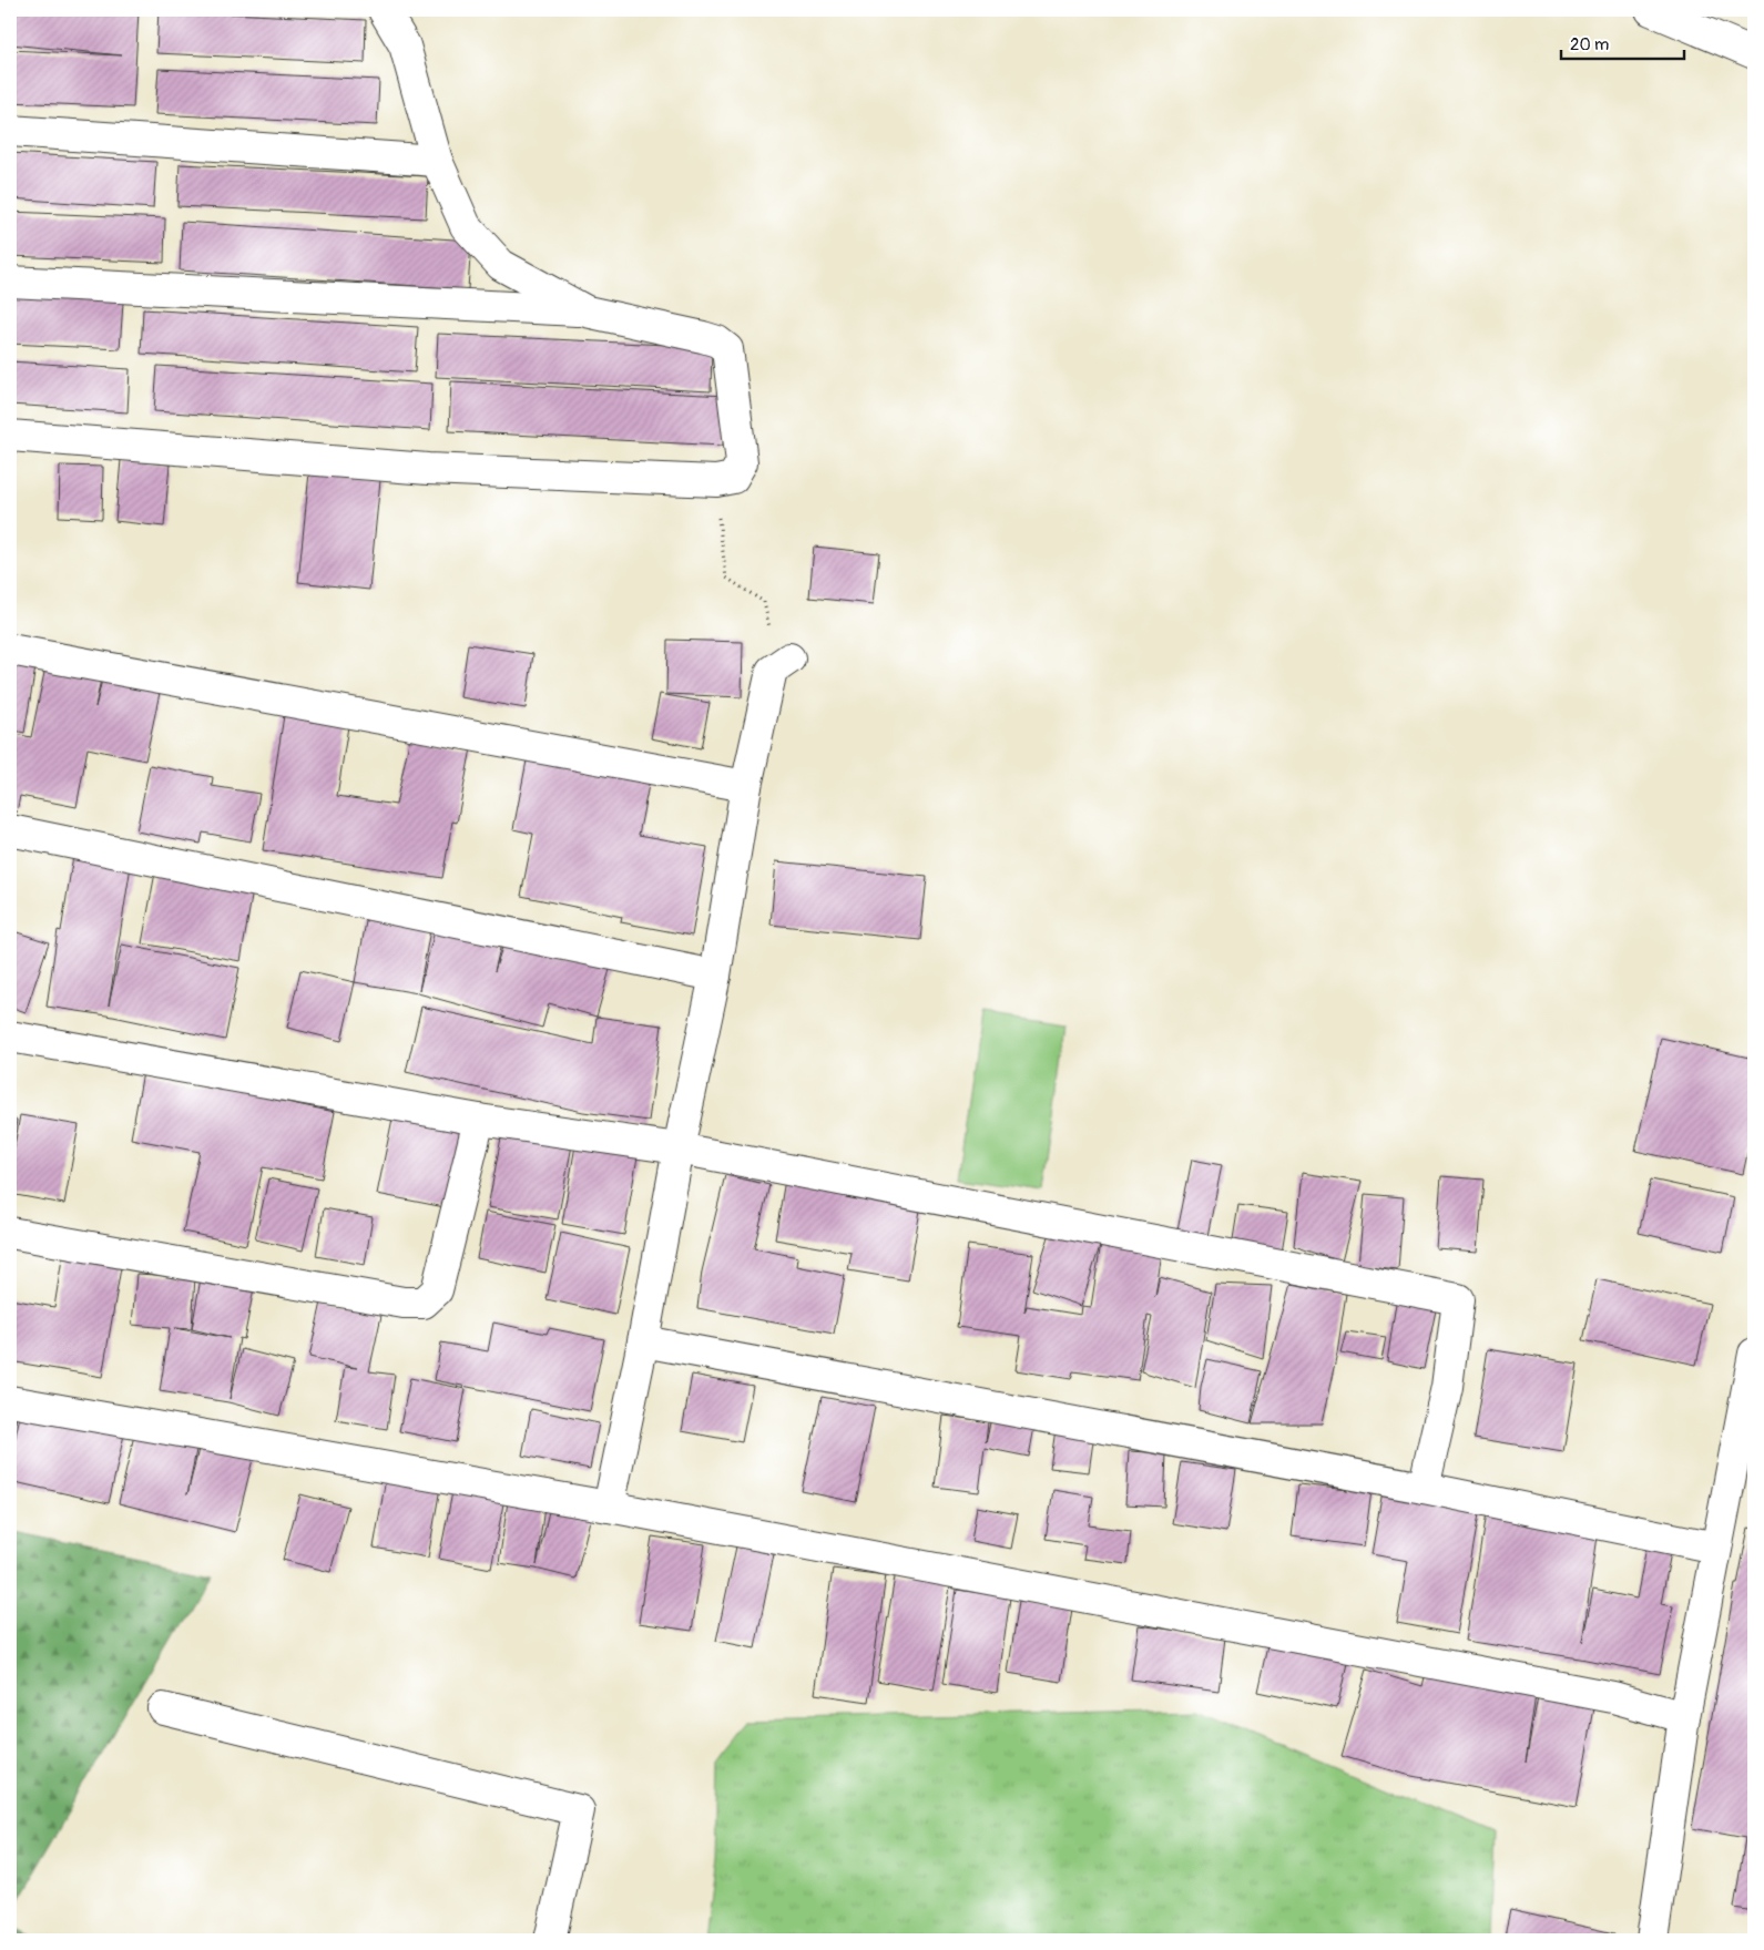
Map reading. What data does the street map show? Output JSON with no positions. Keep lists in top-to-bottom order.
{
  "scale_bar": "20 m"
}
